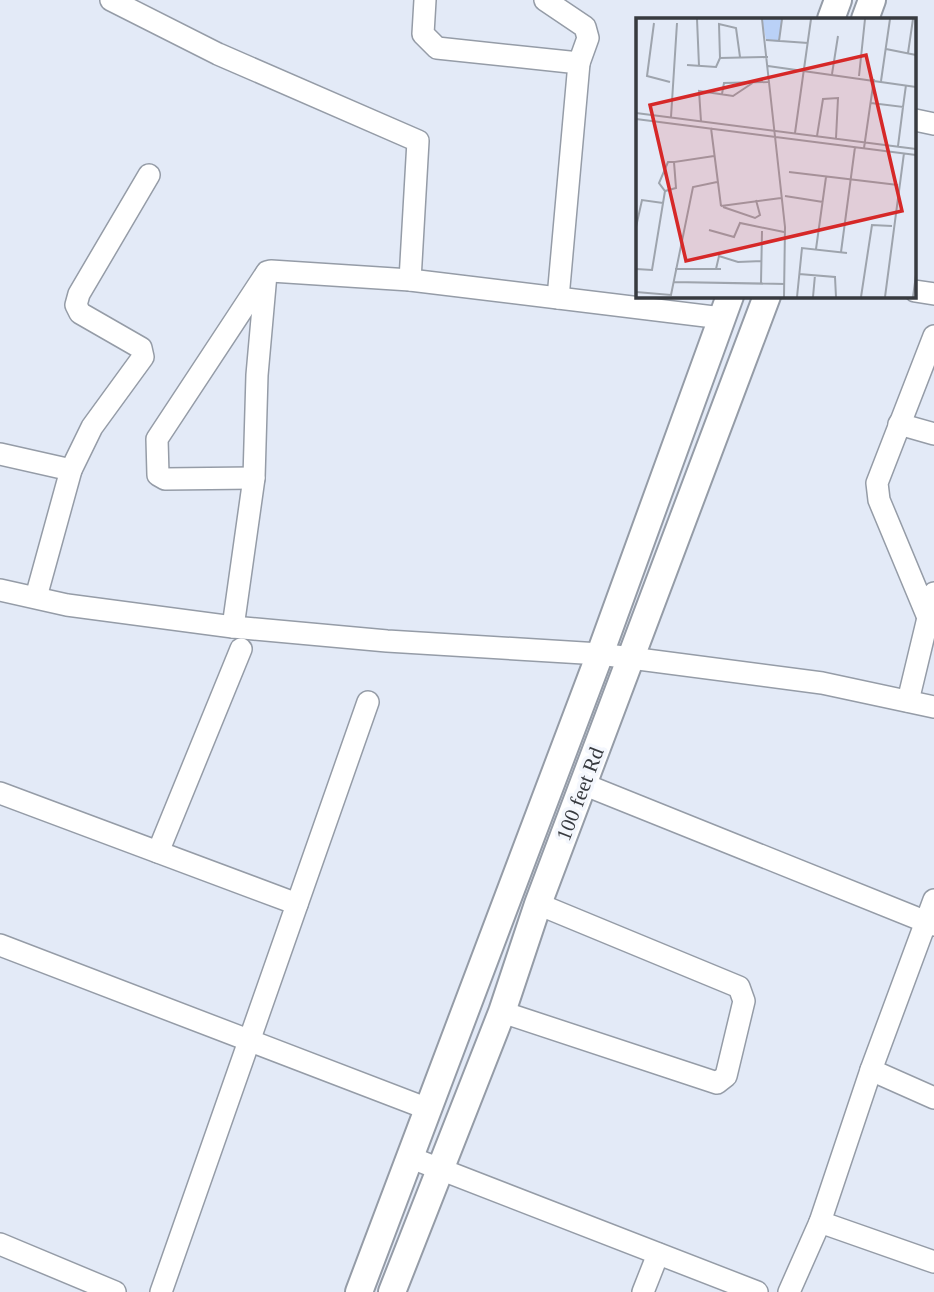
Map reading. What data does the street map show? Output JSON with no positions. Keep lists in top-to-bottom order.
{
  "streets": {
    "main road": ["100 feet Rd"]
  }
}
